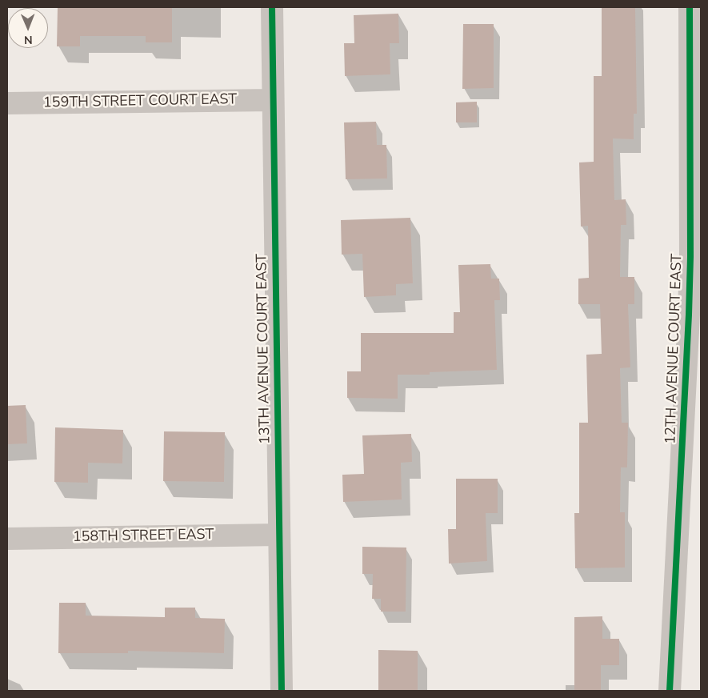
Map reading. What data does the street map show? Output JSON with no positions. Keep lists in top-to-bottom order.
{
  "streets": {
    "street": [
      "159TH STREET COURT EAST",
      "13TH AVENUE COURT EAST",
      "12TH AVENUE COURT EAST",
      "158TH STREET EAST"
    ]
  },
  "crossings": [
    ["159TH STREET COURT EAST", "13TH AVENUE COURT EAST"],
    ["13TH AVENUE COURT EAST", "158TH STREET EAST"]
  ],
  "north": "bottom"
}
